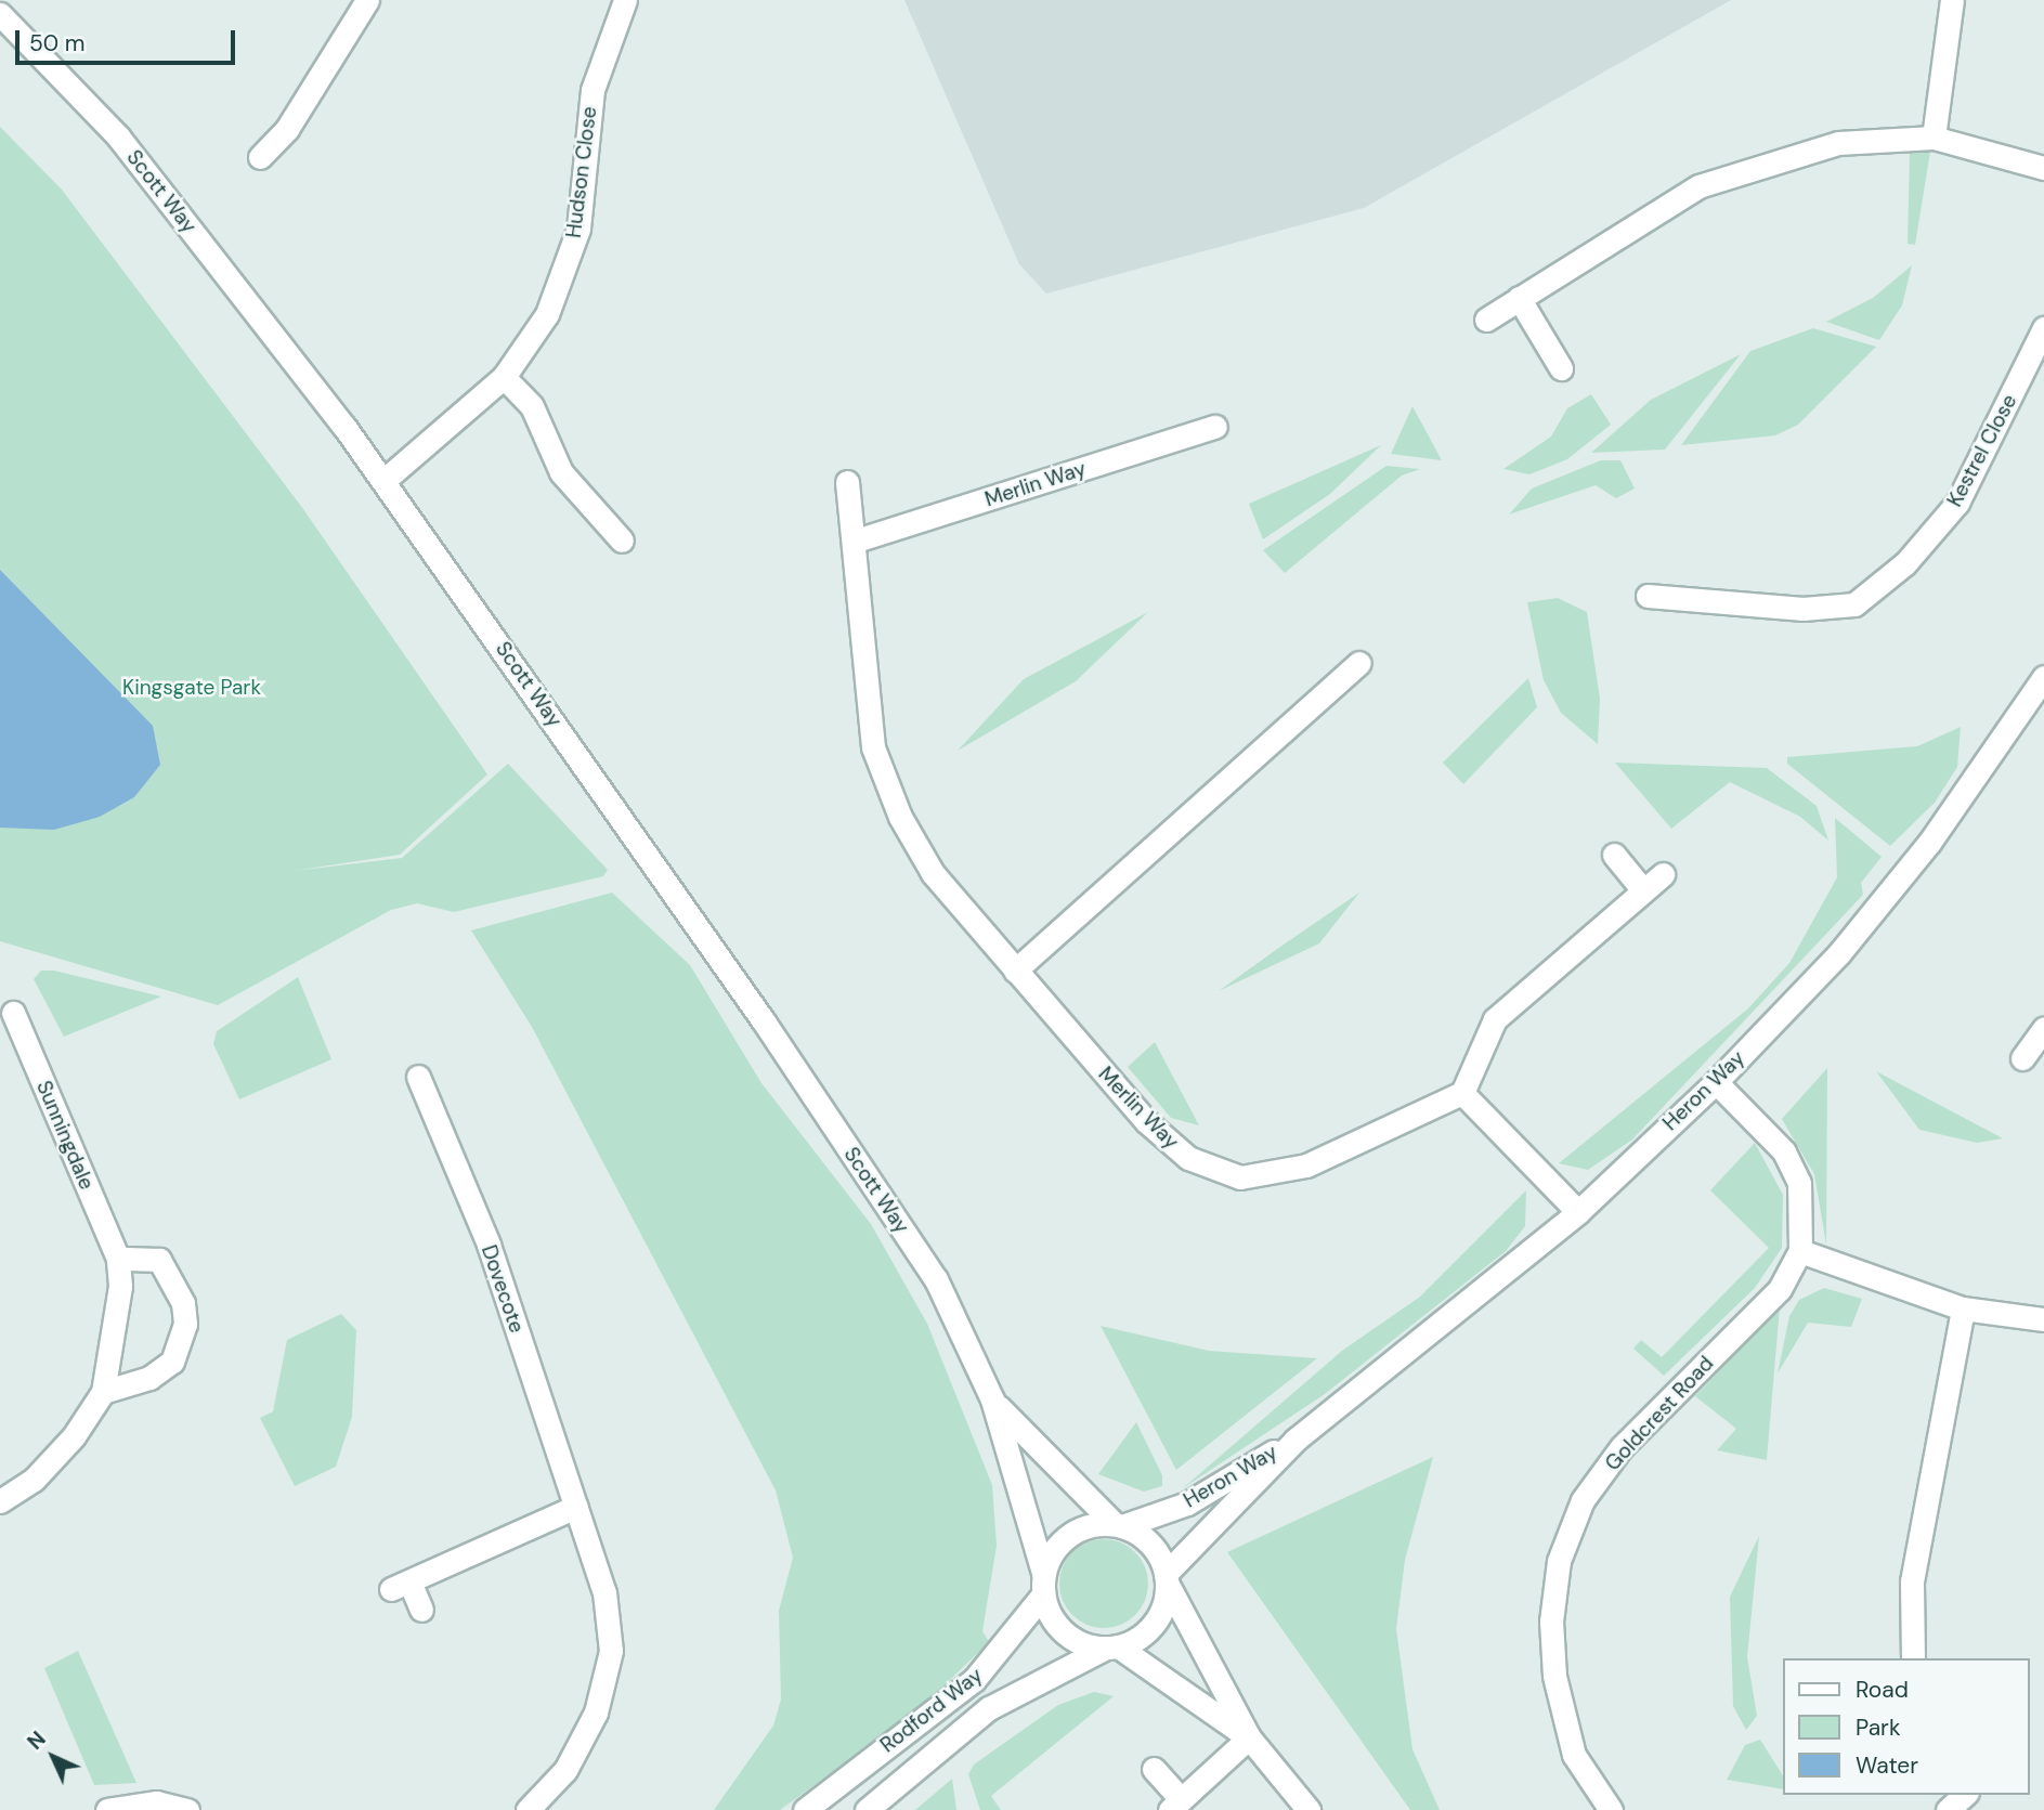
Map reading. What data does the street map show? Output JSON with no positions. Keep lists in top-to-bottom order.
{
  "streets": {
    "street": [
      "Hudson Close",
      "Scott Way",
      "Kestrel Close",
      "Merlin Way",
      "Heron Way",
      "Sunningdale",
      "Dovecote",
      "Goldcrest Road",
      "Rodford Way"
    ]
  },
  "crossings": [
    ["Hudson Close", "Scott Way"],
    ["Scott Way", "Heron Way"],
    ["Scott Way", "Rodford Way"],
    ["Heron Way", "Goldcrest Road"],
    ["Heron Way", "Rodford Way"]
  ],
  "parks": ["Kingsgate Park"],
  "legend": ["Road", "Park", "Water"],
  "scale_bar": "50 m",
  "north": "top left"
}
